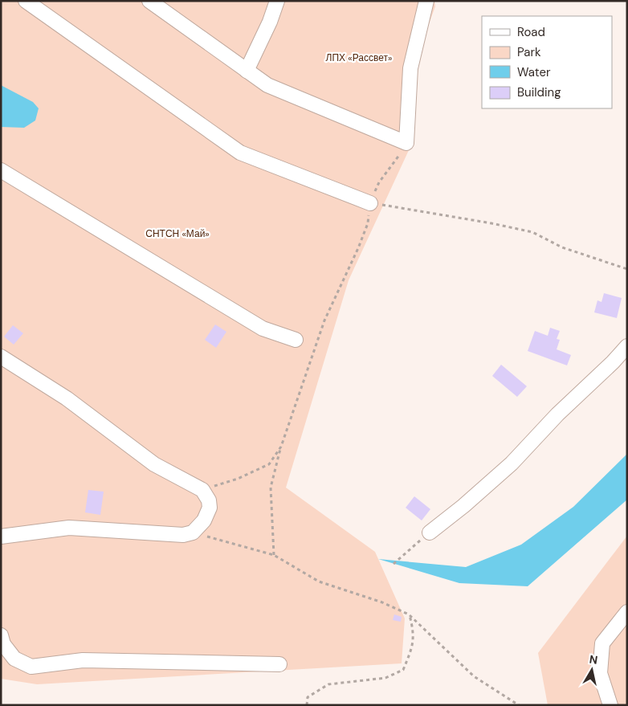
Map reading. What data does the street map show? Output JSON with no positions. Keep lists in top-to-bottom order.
{
  "parks": ["ЛПХ «Рассвет»", "СНТСН «Май»"],
  "legend": [
    "Road",
    "Park",
    "Water",
    "Building"
  ],
  "north": "top"
}
